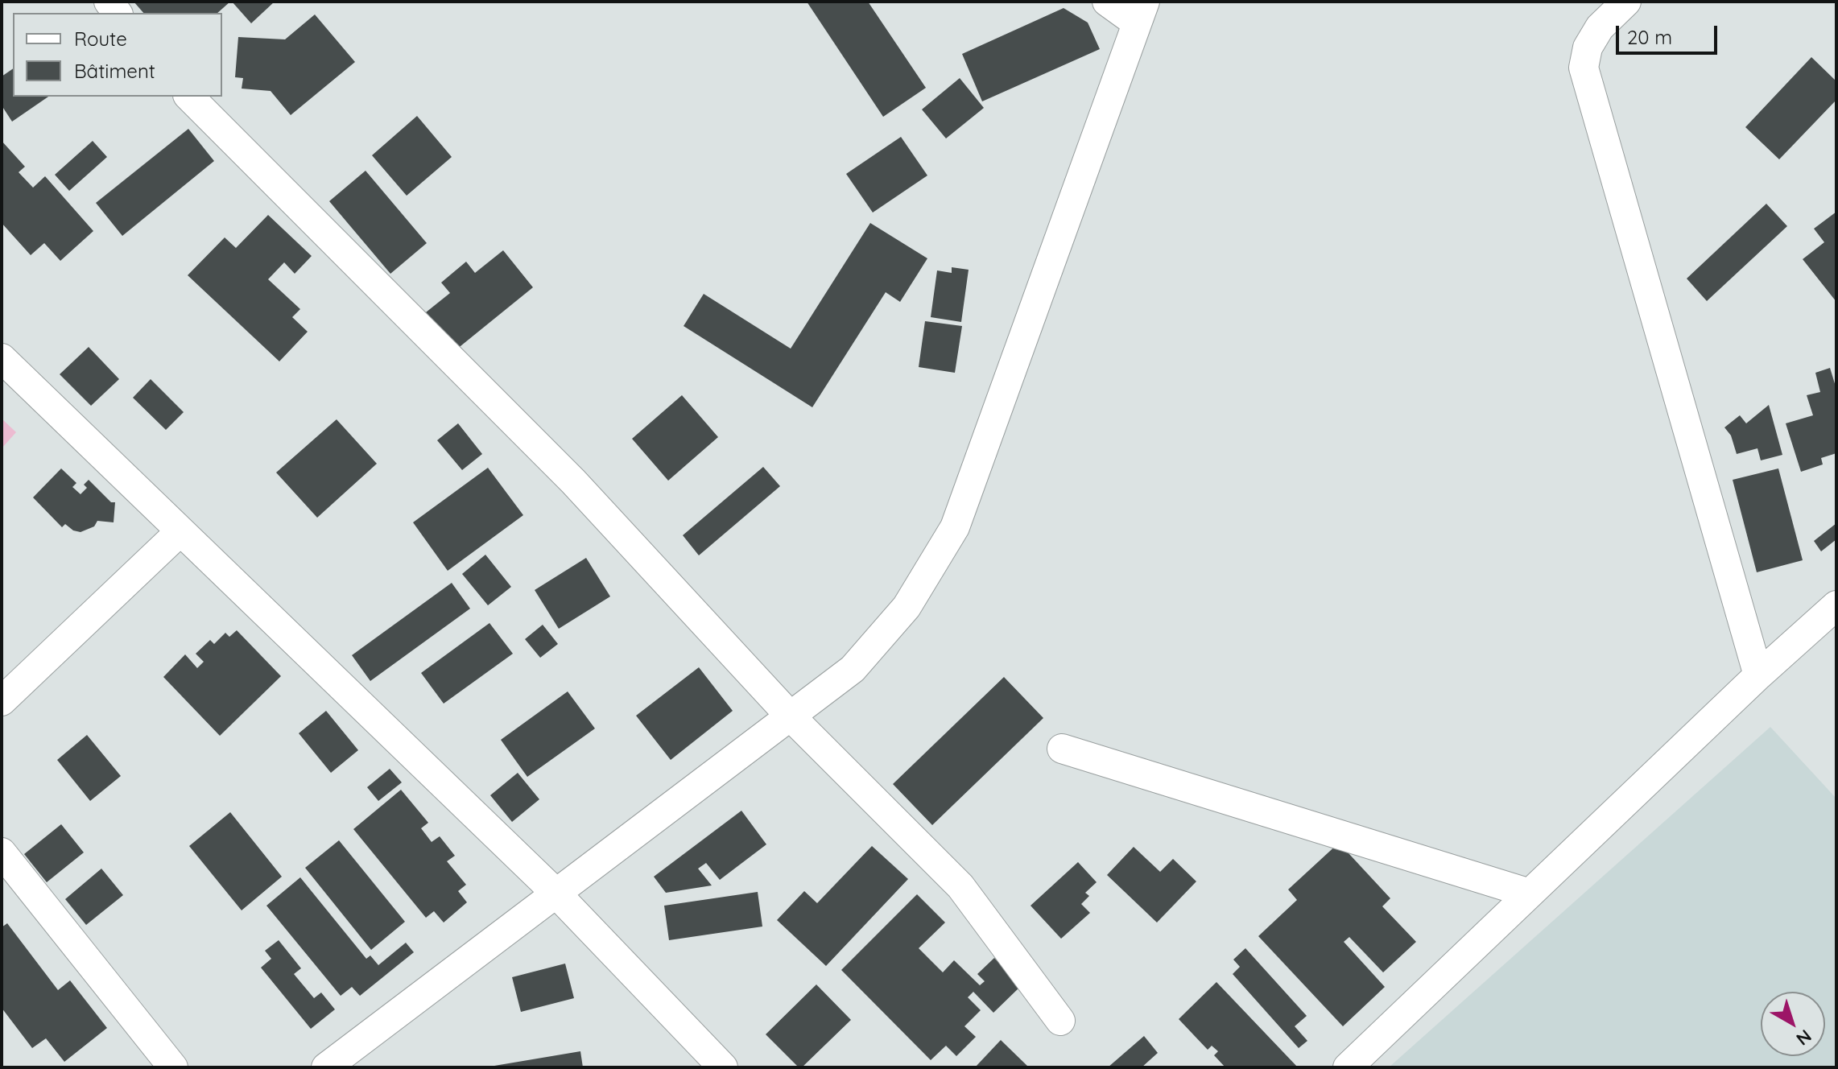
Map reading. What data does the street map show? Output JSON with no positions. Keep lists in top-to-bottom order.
{
  "legend": ["Route", "Bâtiment"],
  "scale_bar": "20 m",
  "north": "bottom right"
}
